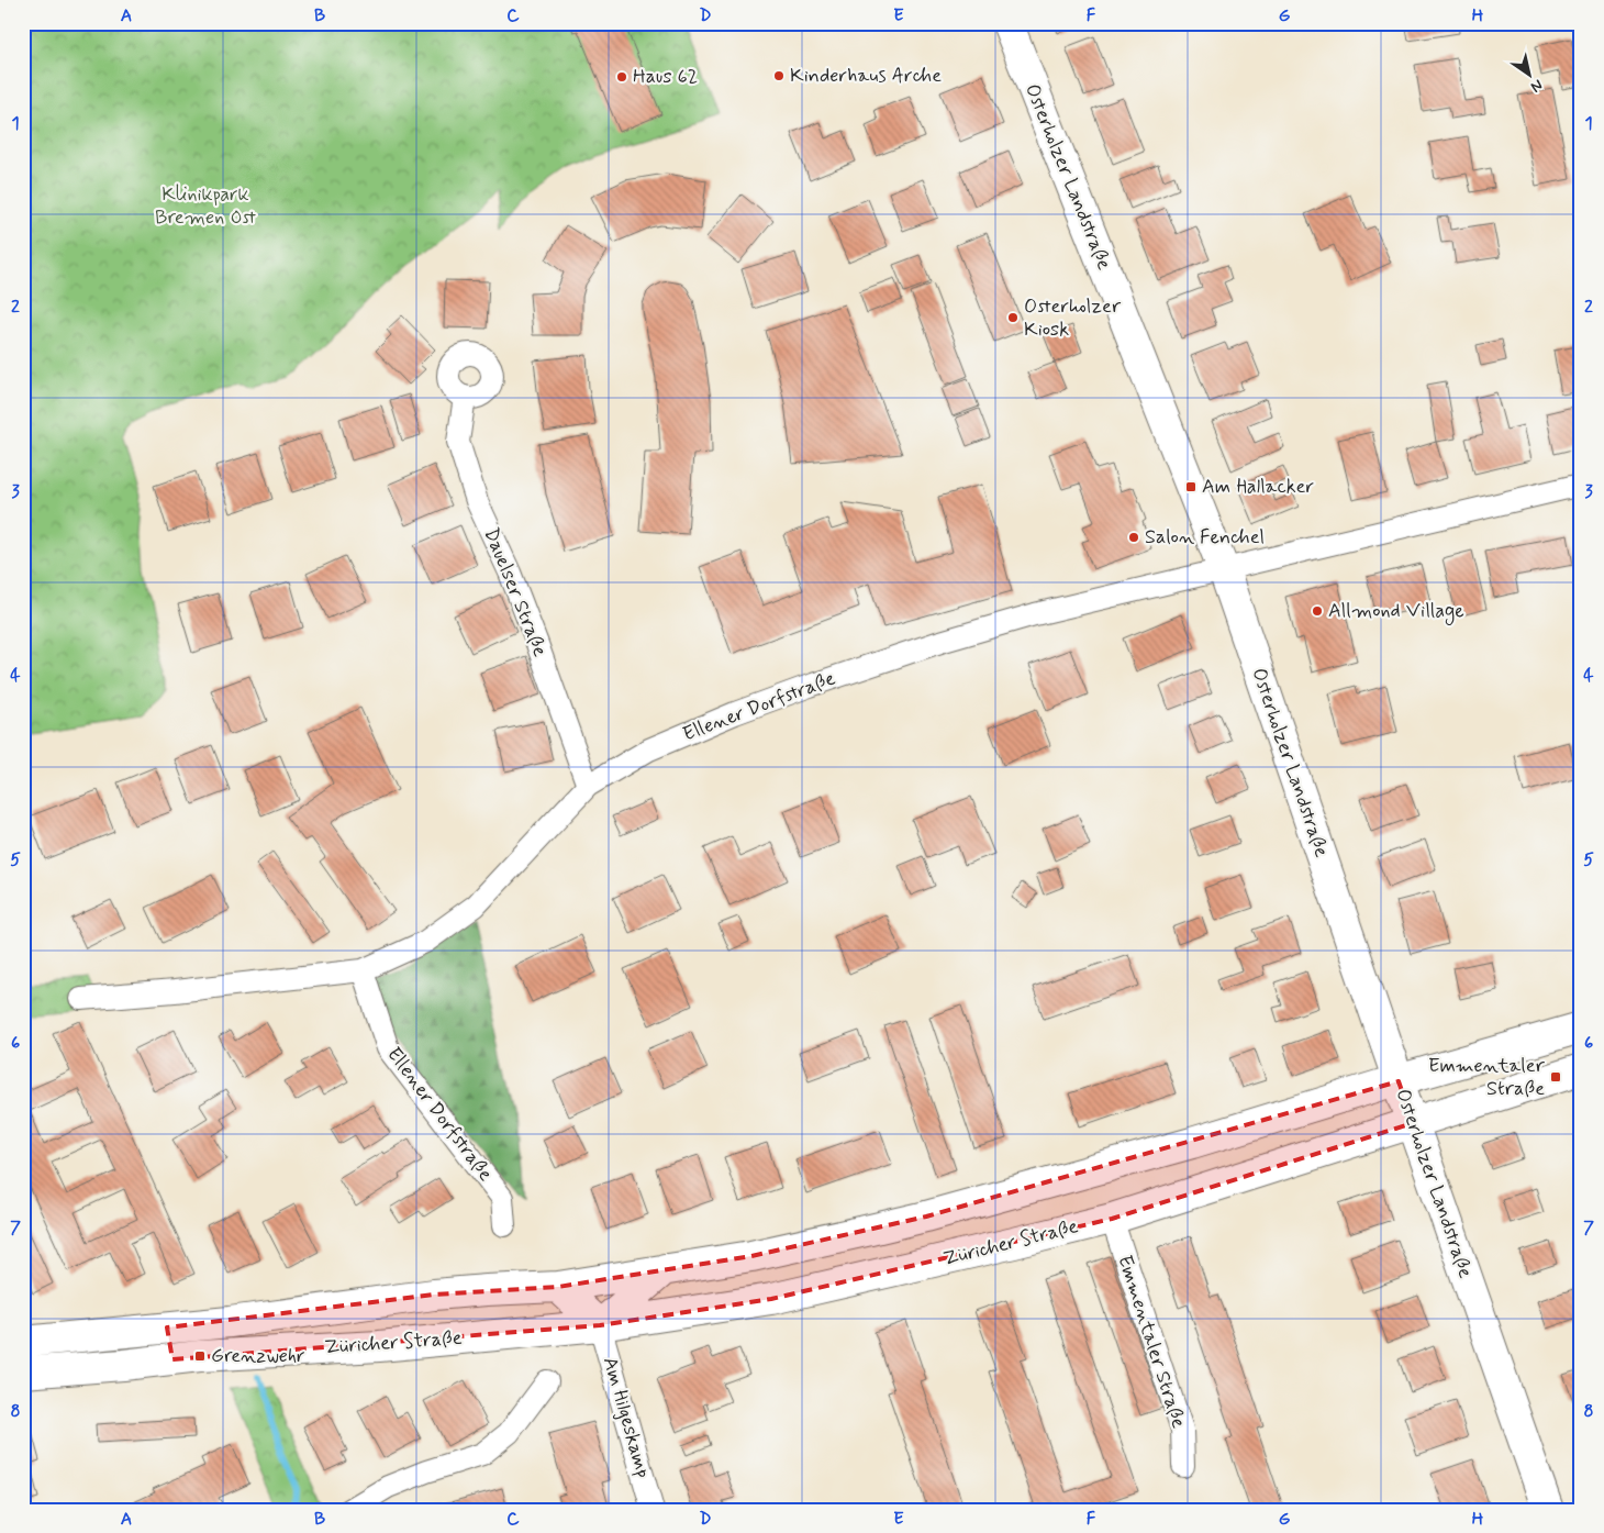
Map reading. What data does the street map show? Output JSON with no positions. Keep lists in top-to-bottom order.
{
  "streets": {
    "main road": ["Osterholzer Landstraße", "Züricher Straße"],
    "street": [
      "Dauelser Straße",
      "Ellener Dorfstraße",
      "Emmentaler Straße",
      "Am Hilgeskamp"
    ]
  },
  "crossings": [
    ["Osterholzer Landstraße", "Ellener Dorfstraße"],
    ["Osterholzer Landstraße", "Züricher Straße"],
    ["Dauelser Straße", "Ellener Dorfstraße"],
    ["Züricher Straße", "Emmentaler Straße"],
    ["Züricher Straße", "Am Hilgeskamp"]
  ],
  "parks": ["Klinikpark Bremen Ost"],
  "places": {
    "other": [
      "Kinderhaus Arche",
      "Haus 62",
      "Osterholzer Kiosk",
      "Salon Fenchel",
      "Allmond Village"
    ],
    "transit": ["Am Hallacker", "Emmentaler Straße", "Grenzwehr"]
  },
  "north": "bottom right",
  "grid": {
    "columns": [
      "A",
      "B",
      "C",
      "D",
      "E",
      "F",
      "G",
      "H"
    ],
    "rows": [
      "1",
      "2",
      "3",
      "4",
      "5",
      "6",
      "7",
      "8"
    ]
  }
}
